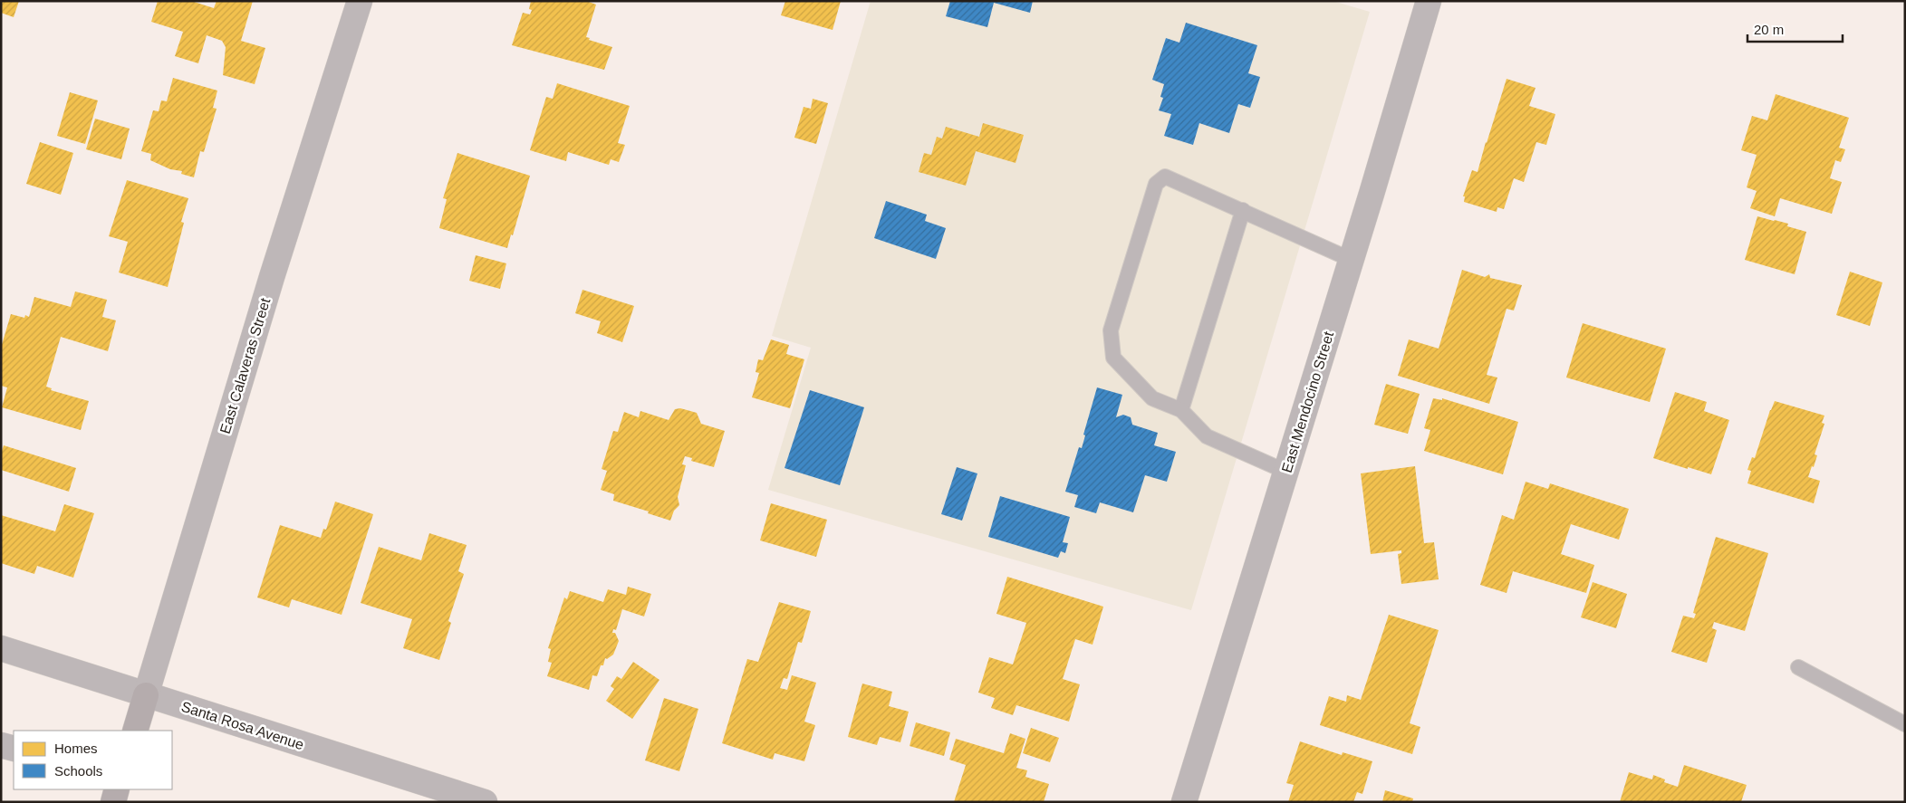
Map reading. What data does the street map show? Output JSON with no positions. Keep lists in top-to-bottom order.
{
  "streets": {
    "street": ["East Calaveras Street", "East Mendocino Street", "Santa Rosa Avenue"]
  },
  "crossings": [
    ["East Calaveras Street", "Santa Rosa Avenue"]
  ],
  "legend": ["Homes", "Schools"],
  "scale_bar": "20 m"
}
